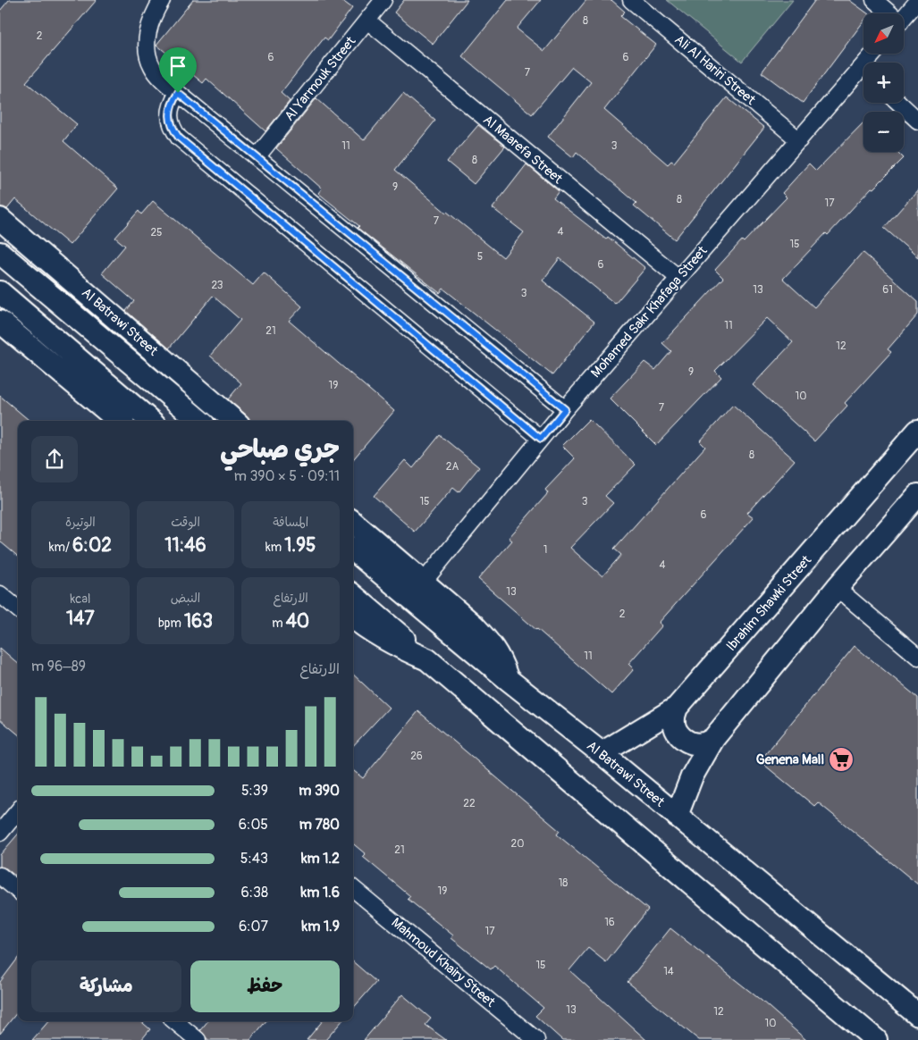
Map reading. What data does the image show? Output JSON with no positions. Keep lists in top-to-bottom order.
{
  "streets": {
    "street": [
      "Ali Al Hariri Street",
      "Al Yarmouk Street",
      "Al Maarefa Street",
      "Mohamed Sakr Khafaga Street",
      "Al Batrawi Street",
      "Ibrahim Shawki Street",
      "Mahmoud Khairy Street"
    ]
  },
  "crossings": [
    ["Ali Al Hariri Street", "Mohamed Sakr Khafaga Street"],
    ["Al Yarmouk Street", "Al Maarefa Street"],
    ["Al Maarefa Street", "Mohamed Sakr Khafaga Street"],
    ["Al Batrawi Street", "Ibrahim Shawki Street"]
  ],
  "places": {
    "supermarket": ["Genena Mall"]
  },
  "house_numbers": [
    "8",
    "2",
    "6",
    "6",
    "7",
    "11",
    "3",
    "8",
    "9",
    "8",
    "17",
    "7",
    "4",
    "25",
    "15",
    "5",
    "6",
    "23",
    "13",
    "61",
    "3",
    "11",
    "21",
    "12",
    "9",
    "19",
    "10",
    "7",
    "8",
    "2A",
    "15",
    "3",
    "6",
    "1",
    "4",
    "13",
    "2",
    "11",
    "26",
    "22",
    "20",
    "21",
    "18",
    "19",
    "16",
    "17",
    "15",
    "14",
    "13",
    "12",
    "10"
  ],
  "north": "bottom left",
  "page": {
    "map_buttons": ["+", "−"],
    "heading": ["جري صباحي", "09:11 · 5 × 390 m"],
    "stats": [
      ["المسافة", "1.95 km"],
      ["الوقت", "11:46"],
      ["الوتيرة", "6:02 /km"],
      ["الارتفاع", "40 m"],
      ["النبض", "163 bpm"],
      ["kcal", "147"]
    ],
    "chart": ["الارتفاع", "89–96 m"],
    "list": [
      {
        "name": "390 m",
        "note": "5:39"
      },
      {
        "name": "780 m",
        "note": "6:05"
      },
      {
        "name": "1.2 km",
        "note": "5:43"
      },
      {
        "name": "1.6 km",
        "note": "6:38"
      },
      {
        "name": "1.9 km",
        "note": "6:07"
      }
    ],
    "buttons": ["حفظ", "مشاركة"]
  }
}
